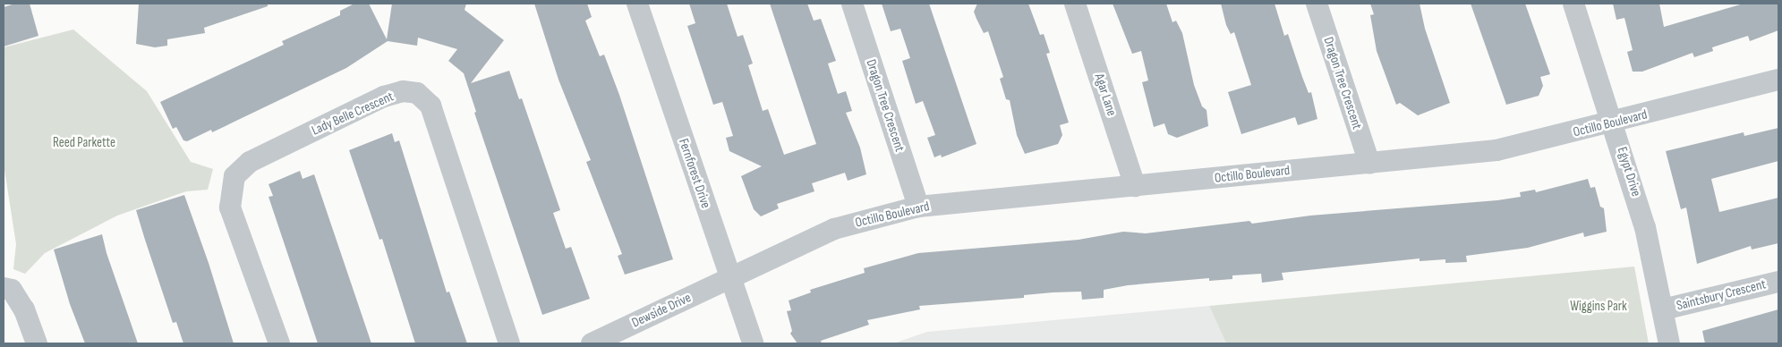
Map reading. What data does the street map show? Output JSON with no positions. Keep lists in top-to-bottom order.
{
  "streets": {
    "street": [
      "Dragon Tree Crescent",
      "Agar Lane",
      "Lady Belle Crescent",
      "Octillo Boulevard",
      "Egypt Drive",
      "Fernforest Drive",
      "Saintsbury Crescent",
      "Dewside Drive"
    ]
  },
  "crossings": [
    ["Dragon Tree Crescent", "Octillo Boulevard"],
    ["Agar Lane", "Octillo Boulevard"],
    ["Octillo Boulevard", "Egypt Drive"],
    ["Octillo Boulevard", "Fernforest Drive"],
    ["Octillo Boulevard", "Dewside Drive"],
    ["Egypt Drive", "Saintsbury Crescent"],
    ["Fernforest Drive", "Dewside Drive"]
  ],
  "parks": ["Reed Parkette", "Wiggins Park"]
}
